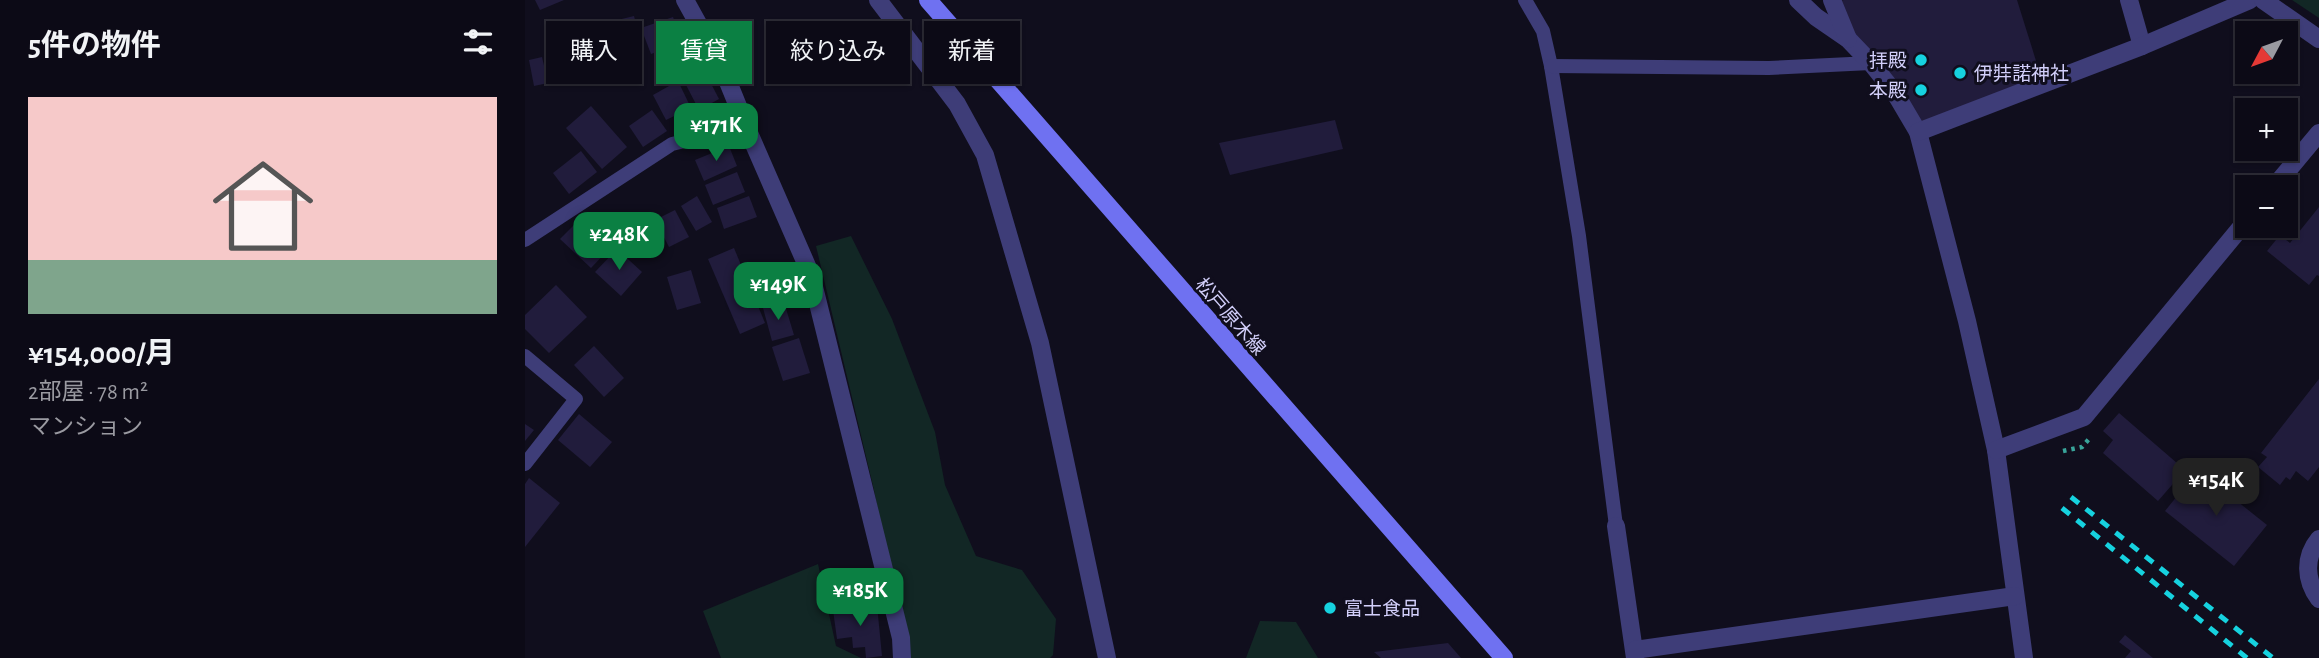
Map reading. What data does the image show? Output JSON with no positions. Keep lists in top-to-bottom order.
{
  "streets": {
    "main road": ["松戸原木線"]
  },
  "places": [
    "拝殿",
    "伊弉諾神社",
    "本殿",
    "富士食品"
  ],
  "north": "bottom left",
  "page": {
    "heading": "5件の物件",
    "map_buttons": ["+", "−"],
    "chip": [
      "購入",
      "賃貸",
      "絞り込み",
      "新着"
    ],
    "list": [
      {
        "name": "¥154,000/月",
        "note": "2部屋 · 78 m² · マンション"
      }
    ],
    "price": [
      "¥171K",
      "¥248K",
      "¥149K",
      "¥154K",
      "¥185K"
    ]
  }
}
